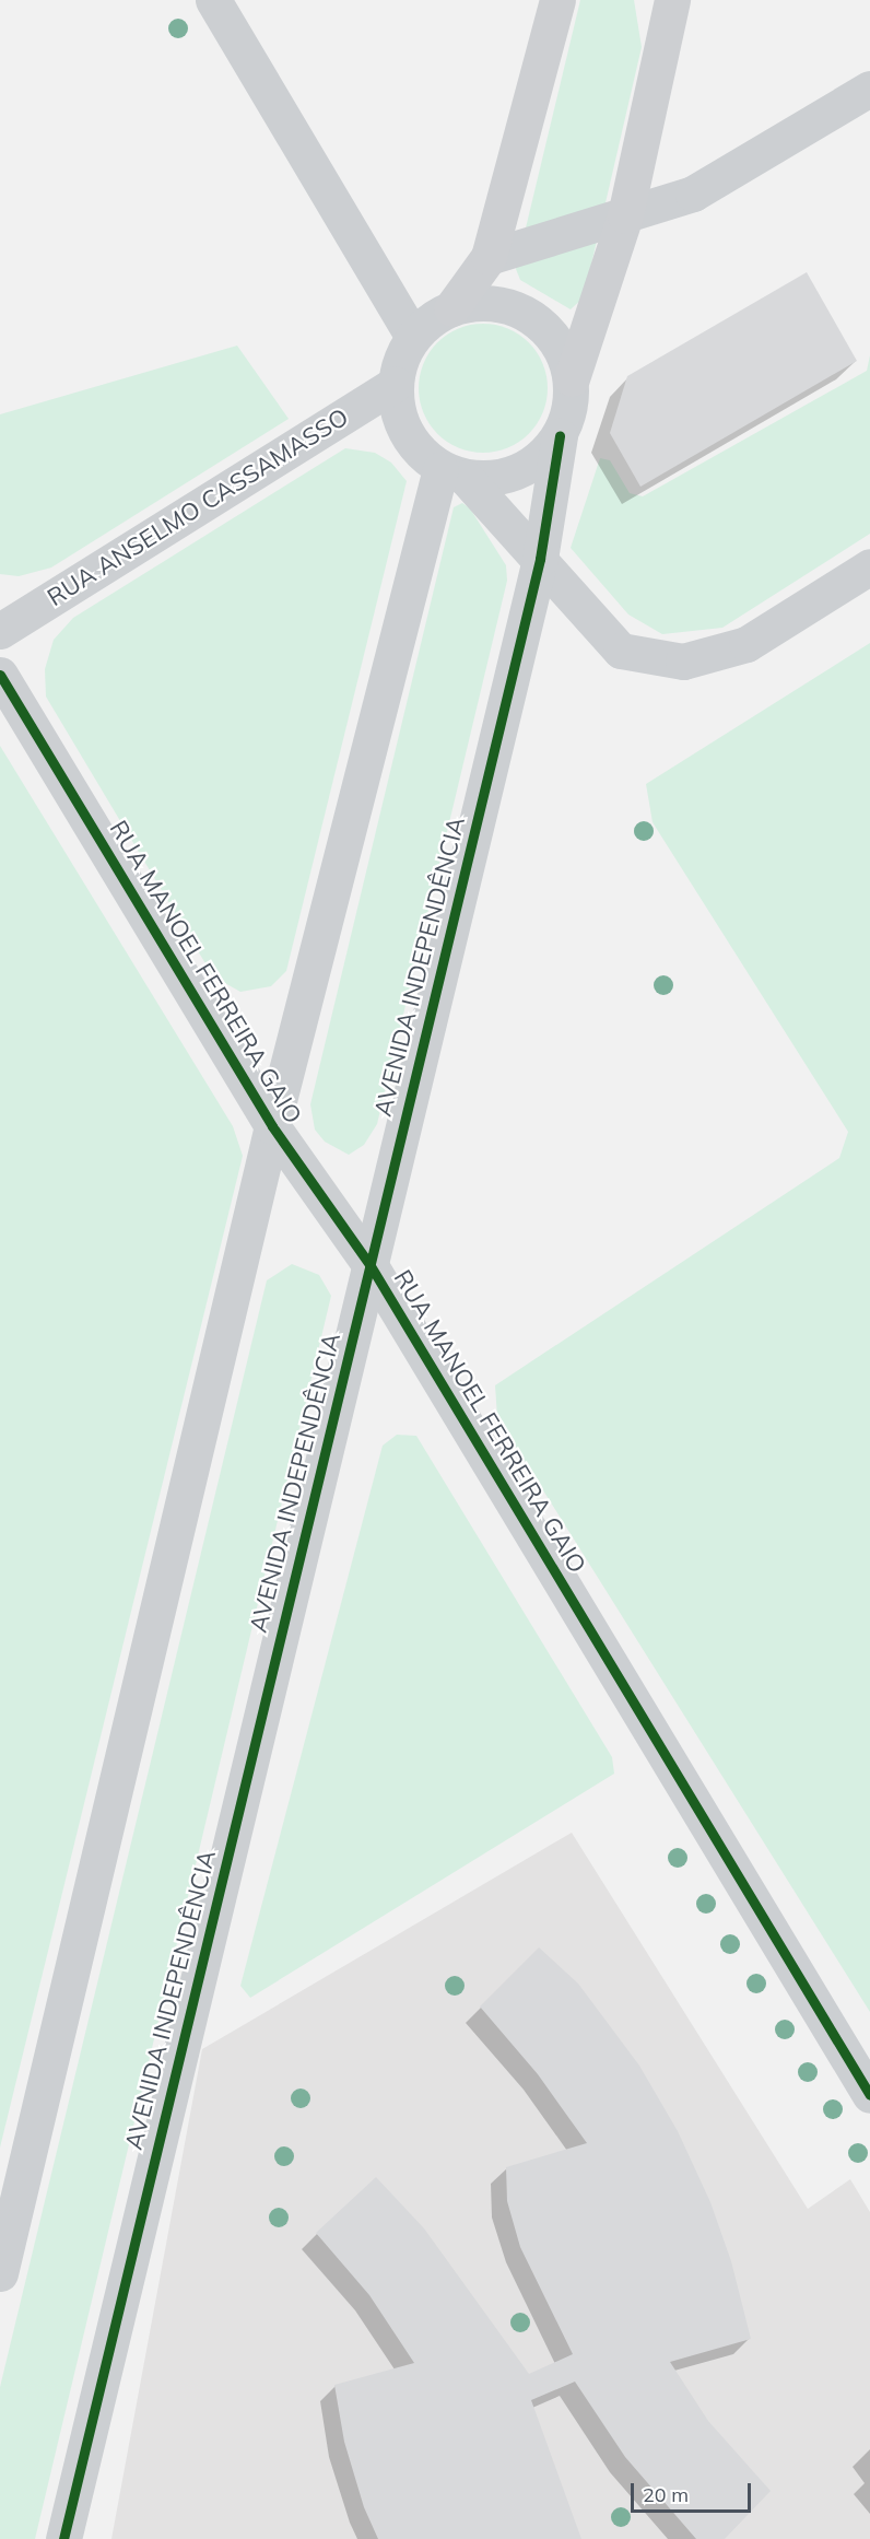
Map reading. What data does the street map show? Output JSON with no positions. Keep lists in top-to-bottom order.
{
  "streets": {
    "street": ["RUA ANSELMO CASSAMASSO", "AVENIDA INDEPENDÊNCIA", "RUA MANOEL FERREIRA GAIO"]
  },
  "crossings": [
    ["RUA ANSELMO CASSAMASSO", "AVENIDA INDEPENDÊNCIA"],
    ["AVENIDA INDEPENDÊNCIA", "RUA MANOEL FERREIRA GAIO"]
  ],
  "scale_bar": "20 m"
}
